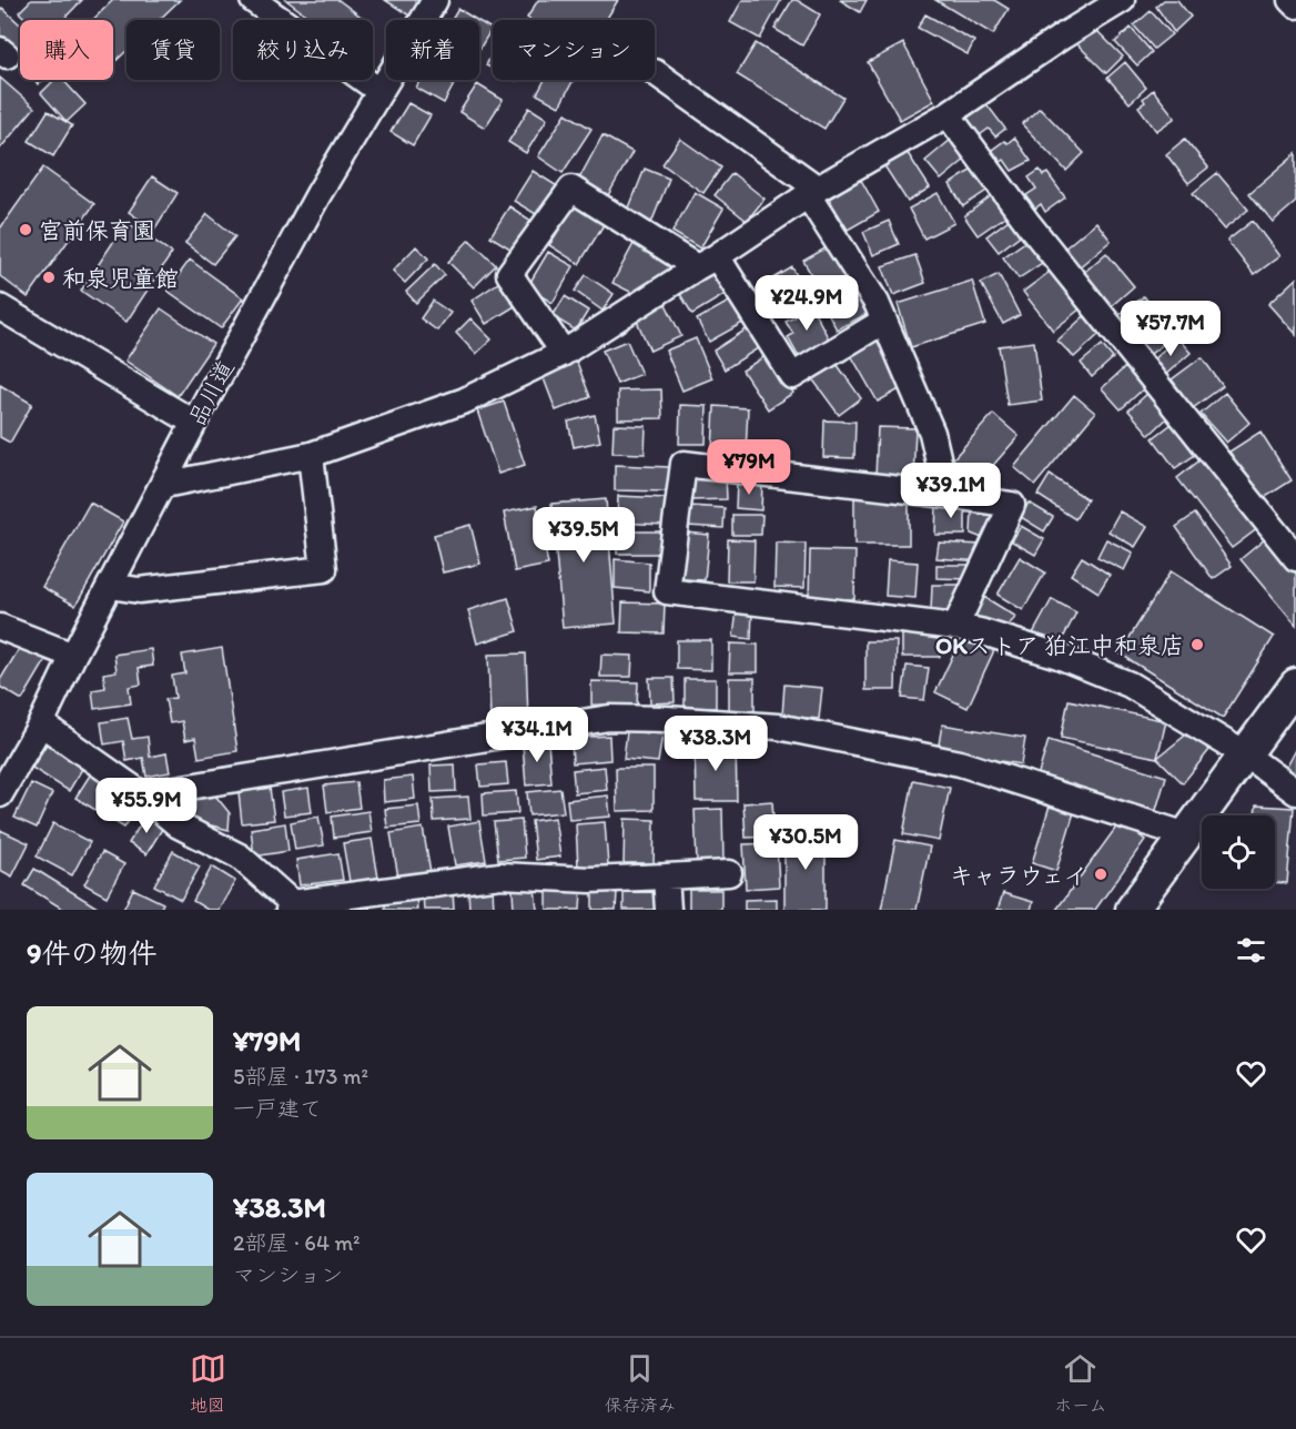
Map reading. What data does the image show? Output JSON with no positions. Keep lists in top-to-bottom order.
{
  "streets": {
    "street": ["品川道"]
  },
  "places": [
    "宮前保育園",
    "和泉児童館",
    "OKストア 狛江中和泉店",
    "キャラウェイ"
  ],
  "page": {
    "chip": [
      "購入",
      "賃貸",
      "絞り込み",
      "新着",
      "マンション"
    ],
    "price": [
      "¥24.9M",
      "¥57.7M",
      "¥79M",
      "¥39.1M",
      "¥39.5M",
      "¥34.1M",
      "¥38.3M",
      "¥55.9M",
      "¥30.5M"
    ],
    "heading": "9件の物件",
    "list": [
      {
        "name": "¥79M",
        "note": "5部屋 · 173 m² · 一戸建て"
      },
      {
        "name": "¥38.3M",
        "note": "2部屋 · 64 m² · マンション"
      }
    ],
    "tabs": ["地図", "保存済み", "ホーム"]
  }
}
